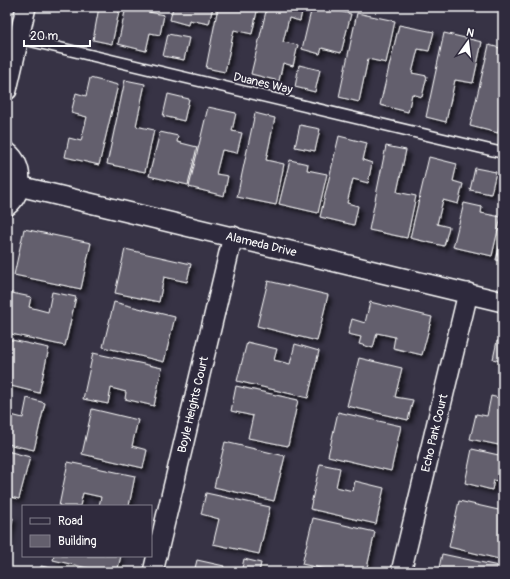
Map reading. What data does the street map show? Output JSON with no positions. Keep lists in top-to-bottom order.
{
  "streets": {
    "street": ["Alameda Drive", "Boyle Heights Court", "Echo Park Court"],
    "lane": ["Duanes Way"]
  },
  "crossings": [
    ["Alameda Drive", "Boyle Heights Court"],
    ["Alameda Drive", "Echo Park Court"]
  ],
  "legend": ["Road", "Building"],
  "scale_bar": "20 m",
  "north": "top"
}
